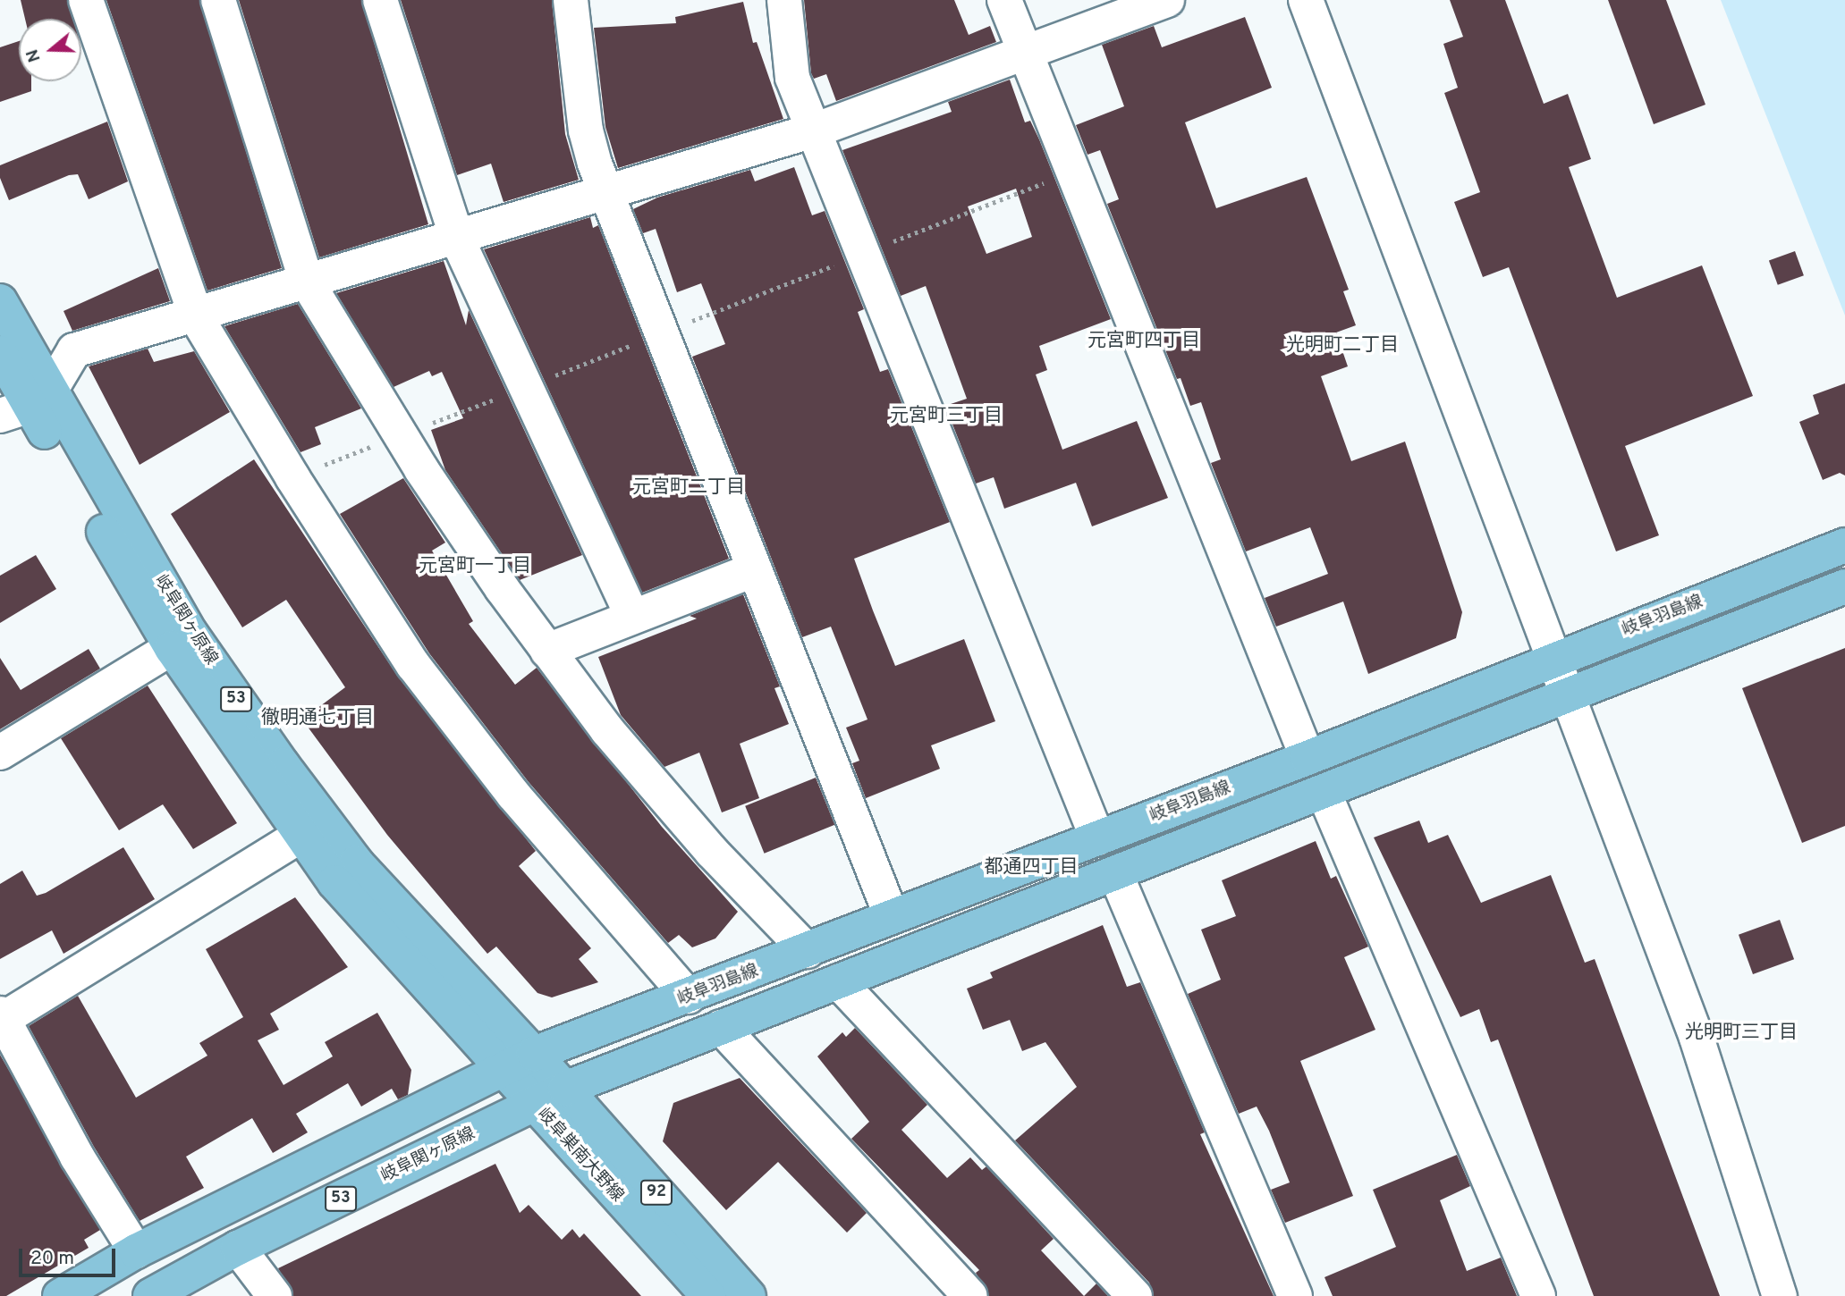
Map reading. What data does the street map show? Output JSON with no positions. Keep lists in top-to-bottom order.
{
  "streets": {
    "main road": [
      "岐阜羽島線",
      "岐阜関ヶ原線",
      "53",
      "岐阜巣南大野線",
      "92"
    ]
  },
  "crossings": [
    ["岐阜羽島線", "岐阜関ヶ原線"],
    ["岐阜羽島線", "53"],
    ["岐阜関ヶ原線", "53"],
    ["岐阜関ヶ原線", "岐阜巣南大野線"],
    ["53", "岐阜巣南大野線"]
  ],
  "districts": [
    "元宮町四丁目",
    "光明町二丁目",
    "元宮町三丁目",
    "元宮町二丁目",
    "元宮町一丁目",
    "徹明通七丁目",
    "都通四丁目",
    "光明町三丁目"
  ],
  "scale_bar": "20 m",
  "north": "left"
}
